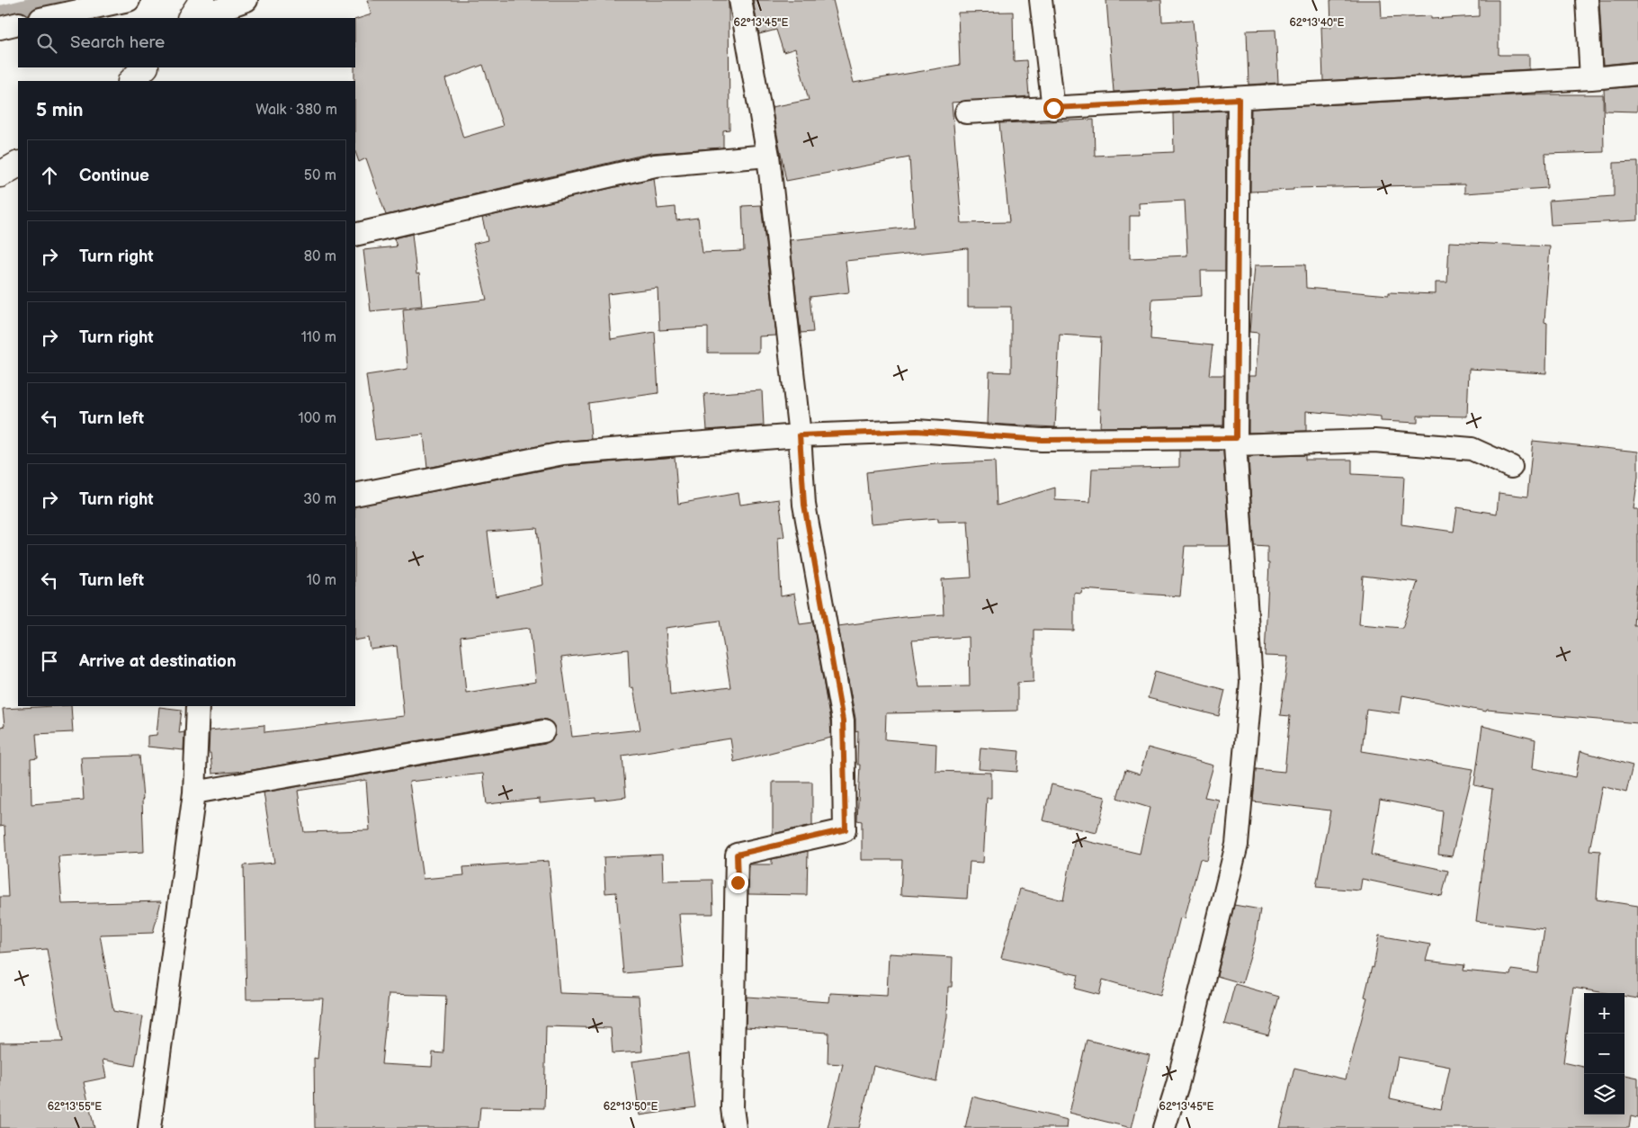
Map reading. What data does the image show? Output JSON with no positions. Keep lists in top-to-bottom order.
{
  "page": {
    "search": "Search here",
    "heading": ["5 min", "Walk · 380 m"],
    "list": [
      ["Continue", "50 m"],
      ["Turn right", "80 m"],
      ["Turn right", "110 m"],
      ["Turn left", "100 m"],
      ["Turn right", "30 m"],
      ["Turn left", "10 m"],
      "Arrive at destination"
    ],
    "map_buttons": ["+", "−"]
  },
  "coordinates": [
    "62°13'45\"E",
    "62°13'40\"E",
    "62°13'55\"E",
    "62°13'50\"E"
  ]
}
